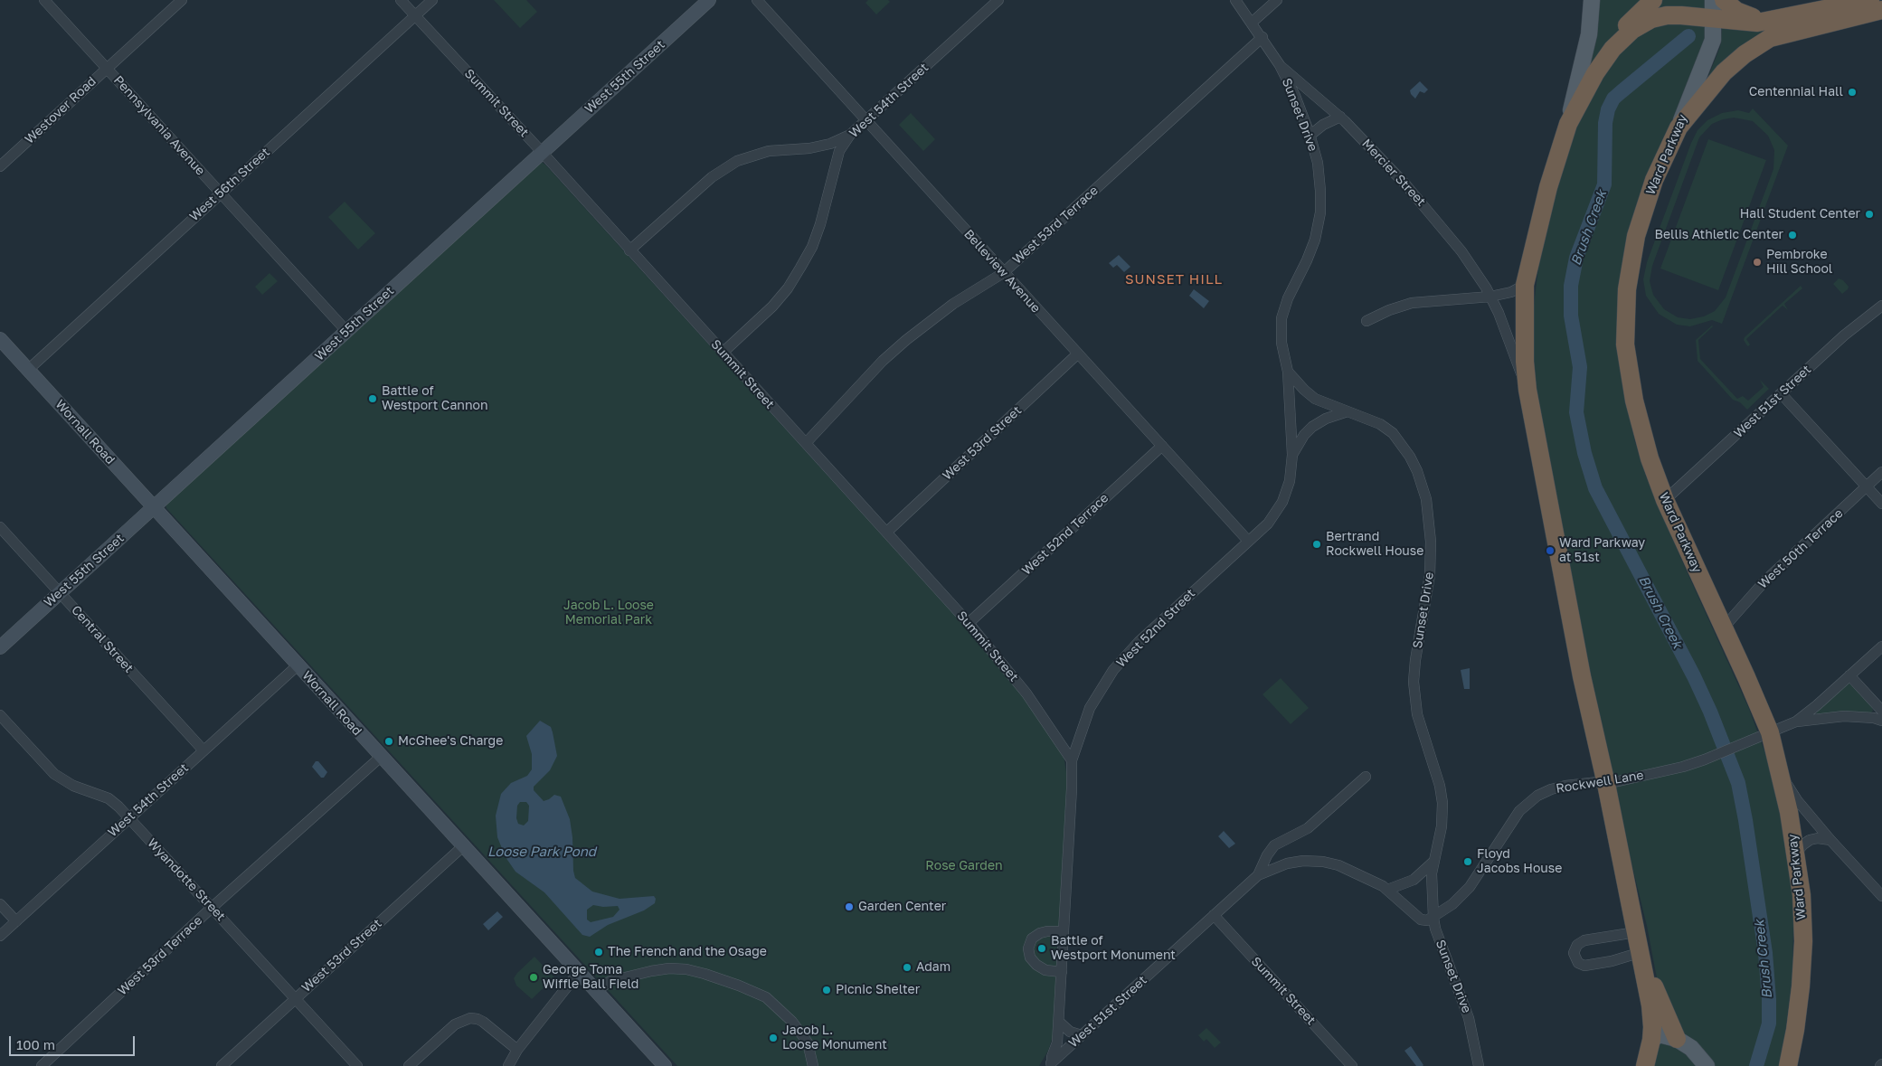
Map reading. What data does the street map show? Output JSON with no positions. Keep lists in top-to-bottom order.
{
  "streets": {
    "highway": ["Ward Parkway"],
    "main road": ["West 55th Street", "Wornall Road"],
    "street": [
      "West 54th Street",
      "Summit Street",
      "Westover Road",
      "Sunset Drive",
      "Pennsylvania Avenue",
      "Mercier Street",
      "West 56th Street",
      "West 53rd Terrace",
      "Belleview Avenue",
      "West 51st Street",
      "West 53rd Street",
      "West 52nd Terrace",
      "West 50th Terrace",
      "West 52nd Street",
      "Central Street",
      "Rockwell Lane",
      "Wyandotte Street"
    ]
  },
  "crossings": [
    ["West 55th Street", "Summit Street"],
    ["West 55th Street", "Pennsylvania Avenue"],
    ["West 55th Street", "Wornall Road"],
    ["West 55th Street", "Central Street"],
    ["West 54th Street", "Summit Street"],
    ["West 54th Street", "Belleview Avenue"],
    ["West 54th Street", "Wornall Road"],
    ["West 54th Street", "Central Street"],
    ["West 54th Street", "Wyandotte Street"],
    ["Summit Street", "West 56th Street"],
    ["Summit Street", "West 53rd Terrace"],
    ["Summit Street", "West 51st Street"],
    ["Summit Street", "West 53rd Street"],
    ["Summit Street", "West 52nd Terrace"],
    ["Summit Street", "West 52nd Street"],
    ["Westover Road", "Pennsylvania Avenue"],
    ["Sunset Drive", "Mercier Street"],
    ["Sunset Drive", "West 53rd Terrace"],
    ["Sunset Drive", "West 52nd Street"],
    ["Sunset Drive", "Rockwell Lane"],
    ["Pennsylvania Avenue", "West 56th Street"],
    ["Ward Parkway", "West 51st Street"],
    ["Ward Parkway", "West 50th Terrace"],
    ["Ward Parkway", "Rockwell Lane"],
    ["West 56th Street", "Wornall Road"],
    ["West 53rd Terrace", "Belleview Avenue"],
    ["West 53rd Terrace", "Wornall Road"],
    ["West 53rd Terrace", "Wyandotte Street"],
    ["Belleview Avenue", "West 53rd Street"],
    ["Belleview Avenue", "West 52nd Terrace"],
    ["Belleview Avenue", "West 52nd Street"],
    ["West 51st Street", "West 52nd Street"],
    ["Wornall Road", "West 53rd Street"],
    ["West 53rd Street", "Wyandotte Street"]
  ],
  "districts": ["SUNSET HILL"],
  "water": ["Brush Creek", "Loose Park Pond"],
  "parks": ["Jacob L. Loose Memorial Park", "Rose Garden"],
  "places": [
    "Centennial Hall",
    "Hall Student Center",
    "Bellis Athletic Center",
    "Pembroke Hill School",
    "Battle of Westport Cannon",
    "Bertrand Rockwell House",
    "Ward Parkway at 51st",
    "McGhee's Charge",
    "Floyd Jacobs House",
    "Garden Center",
    "Battle of Westport Monument",
    "The French and the Osage",
    "Adam",
    "George Toma Wiffle Ball Field",
    "Picnic Shelter",
    "Jacob L. Loose Monument"
  ],
  "scale_bar": "100 m"
}
